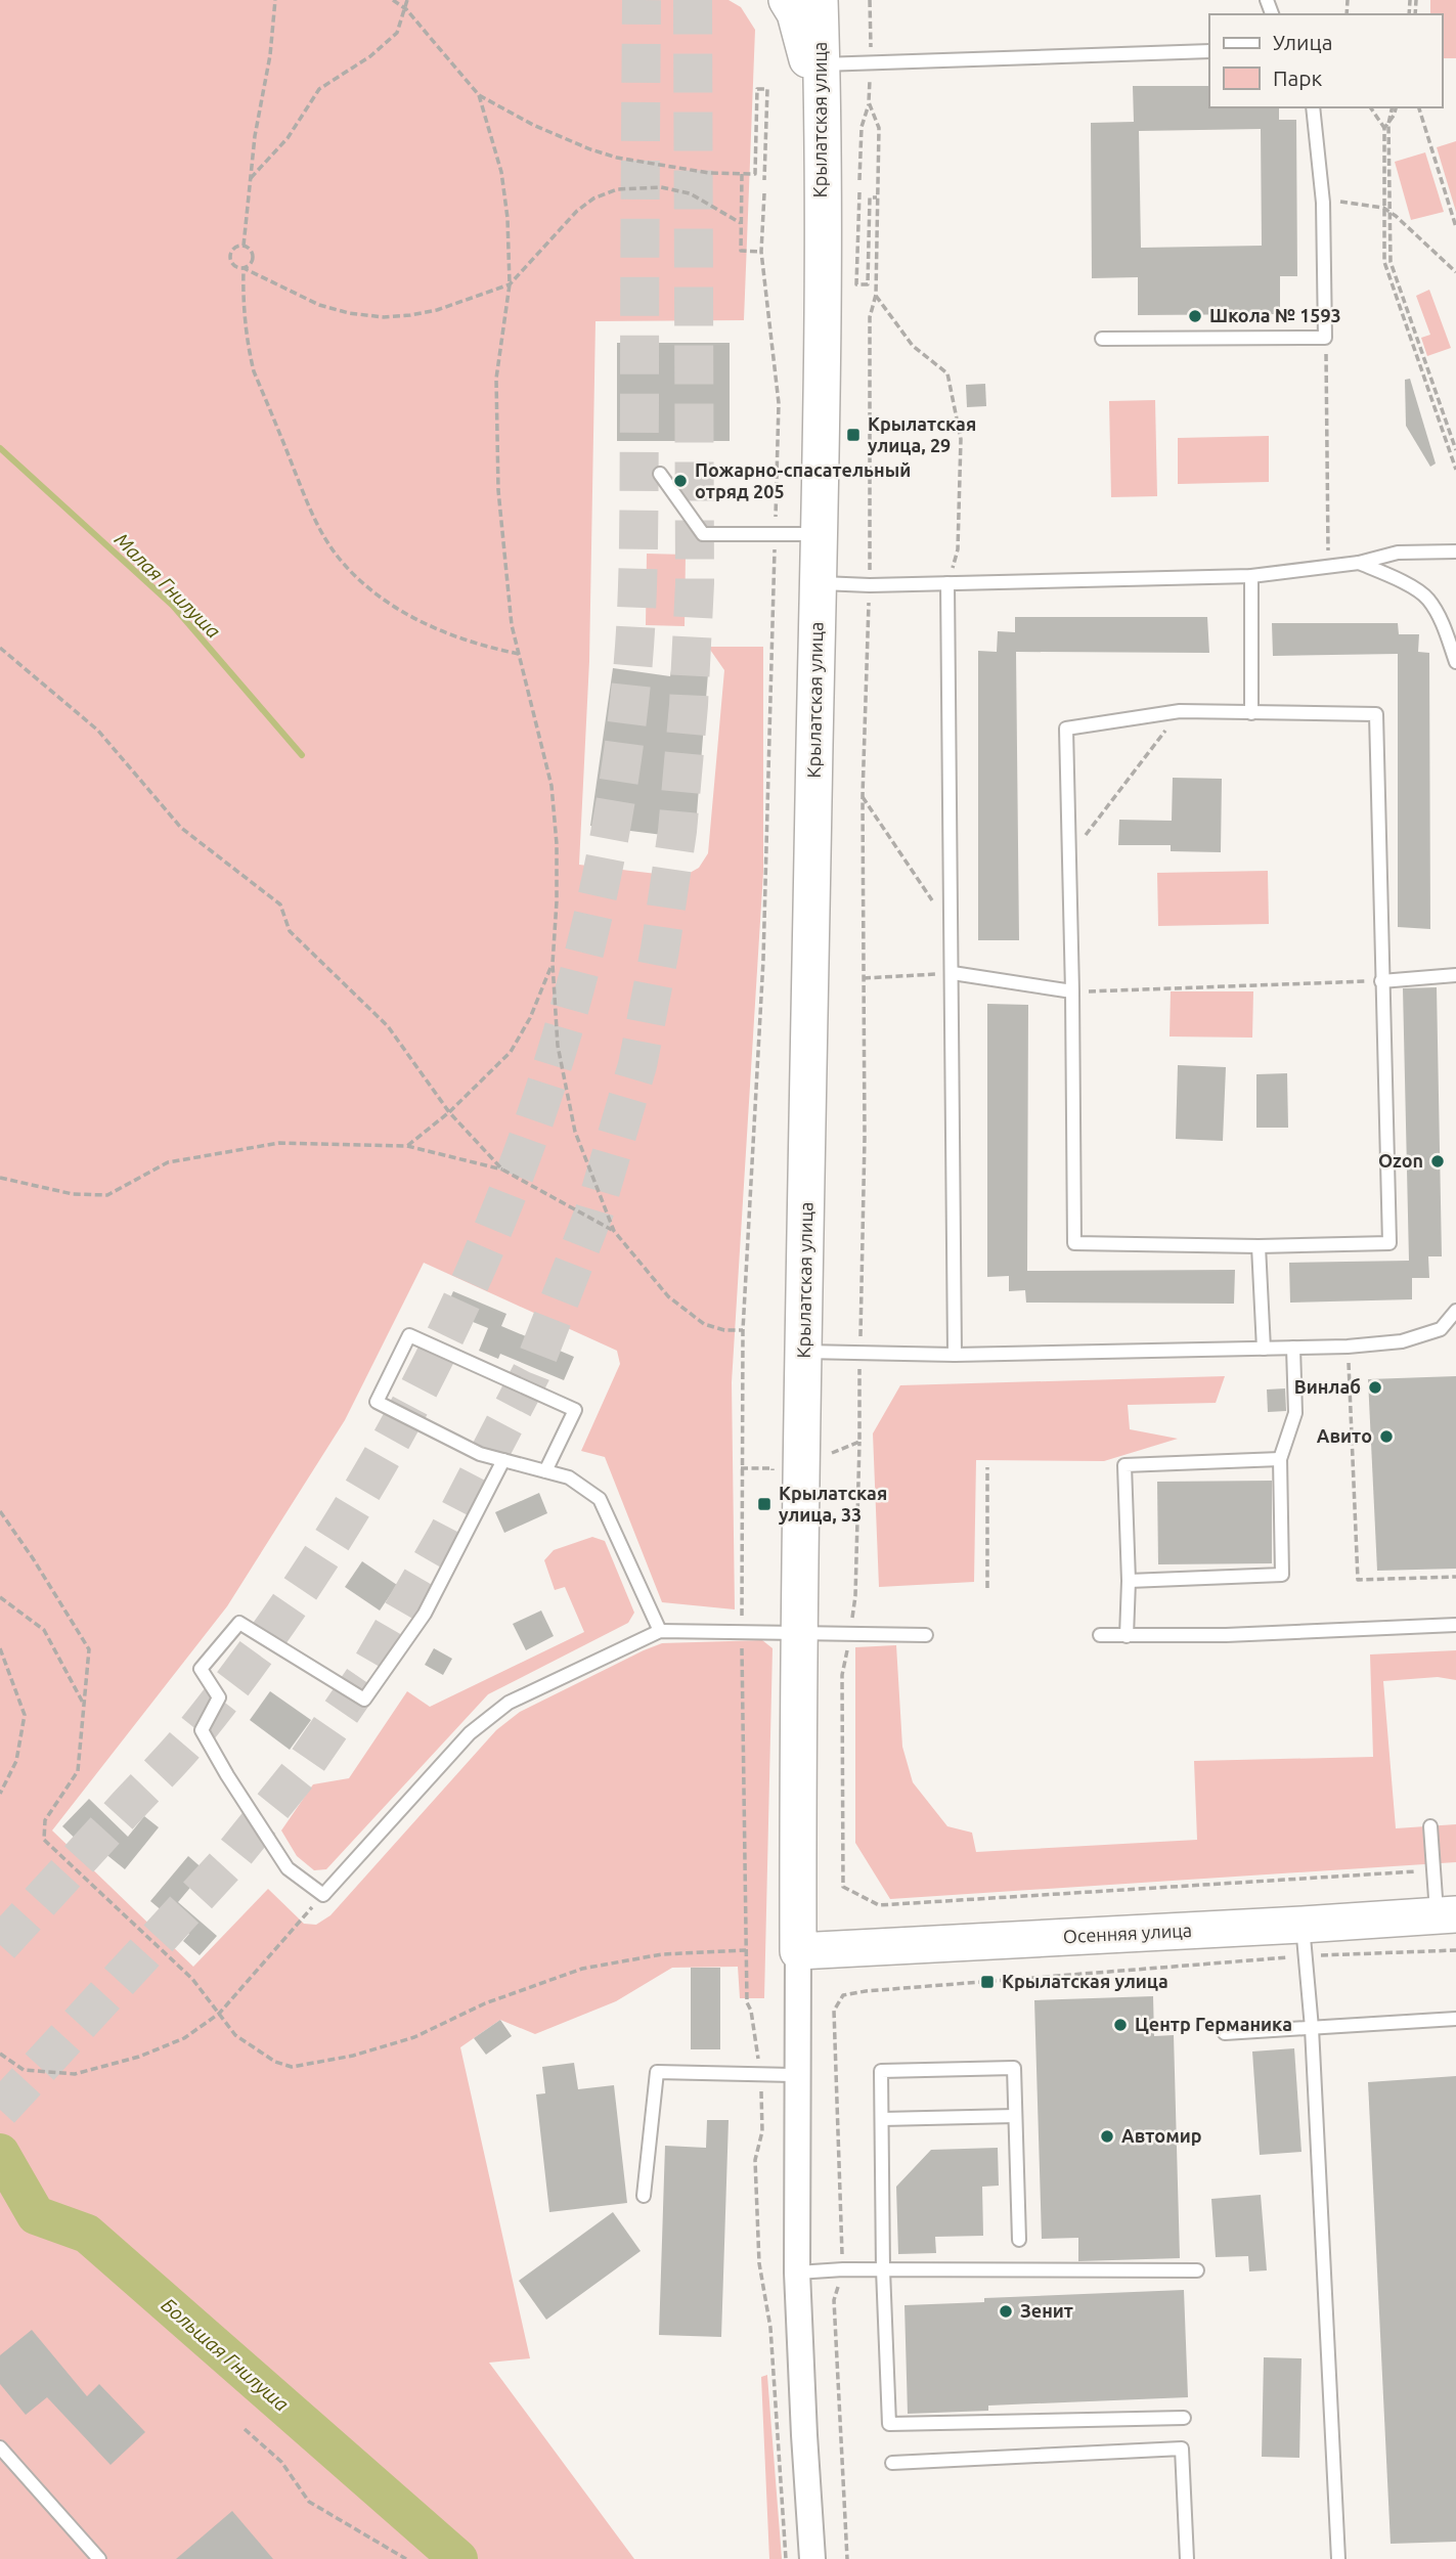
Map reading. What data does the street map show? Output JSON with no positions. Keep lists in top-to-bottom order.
{
  "streets": {
    "main road": ["Крылатская улица", "Осенняя улица"]
  },
  "crossings": [
    ["Крылатская улица", "Осенняя улица"]
  ],
  "water": ["Малая Гнилуша", "Большая Гнилуша"],
  "places": {
    "other": [
      "Школа № 1593",
      "Пожарно-спасательный отряд 205",
      "Ozon",
      "Винлаб",
      "Авито",
      "Центр Германика",
      "Автомир",
      "Зенит"
    ],
    "transit": ["Крылатская улица, 29", "Крылатская улица, 33", "Крылатская улица"]
  },
  "legend": ["Улица", "Парк"]
}
